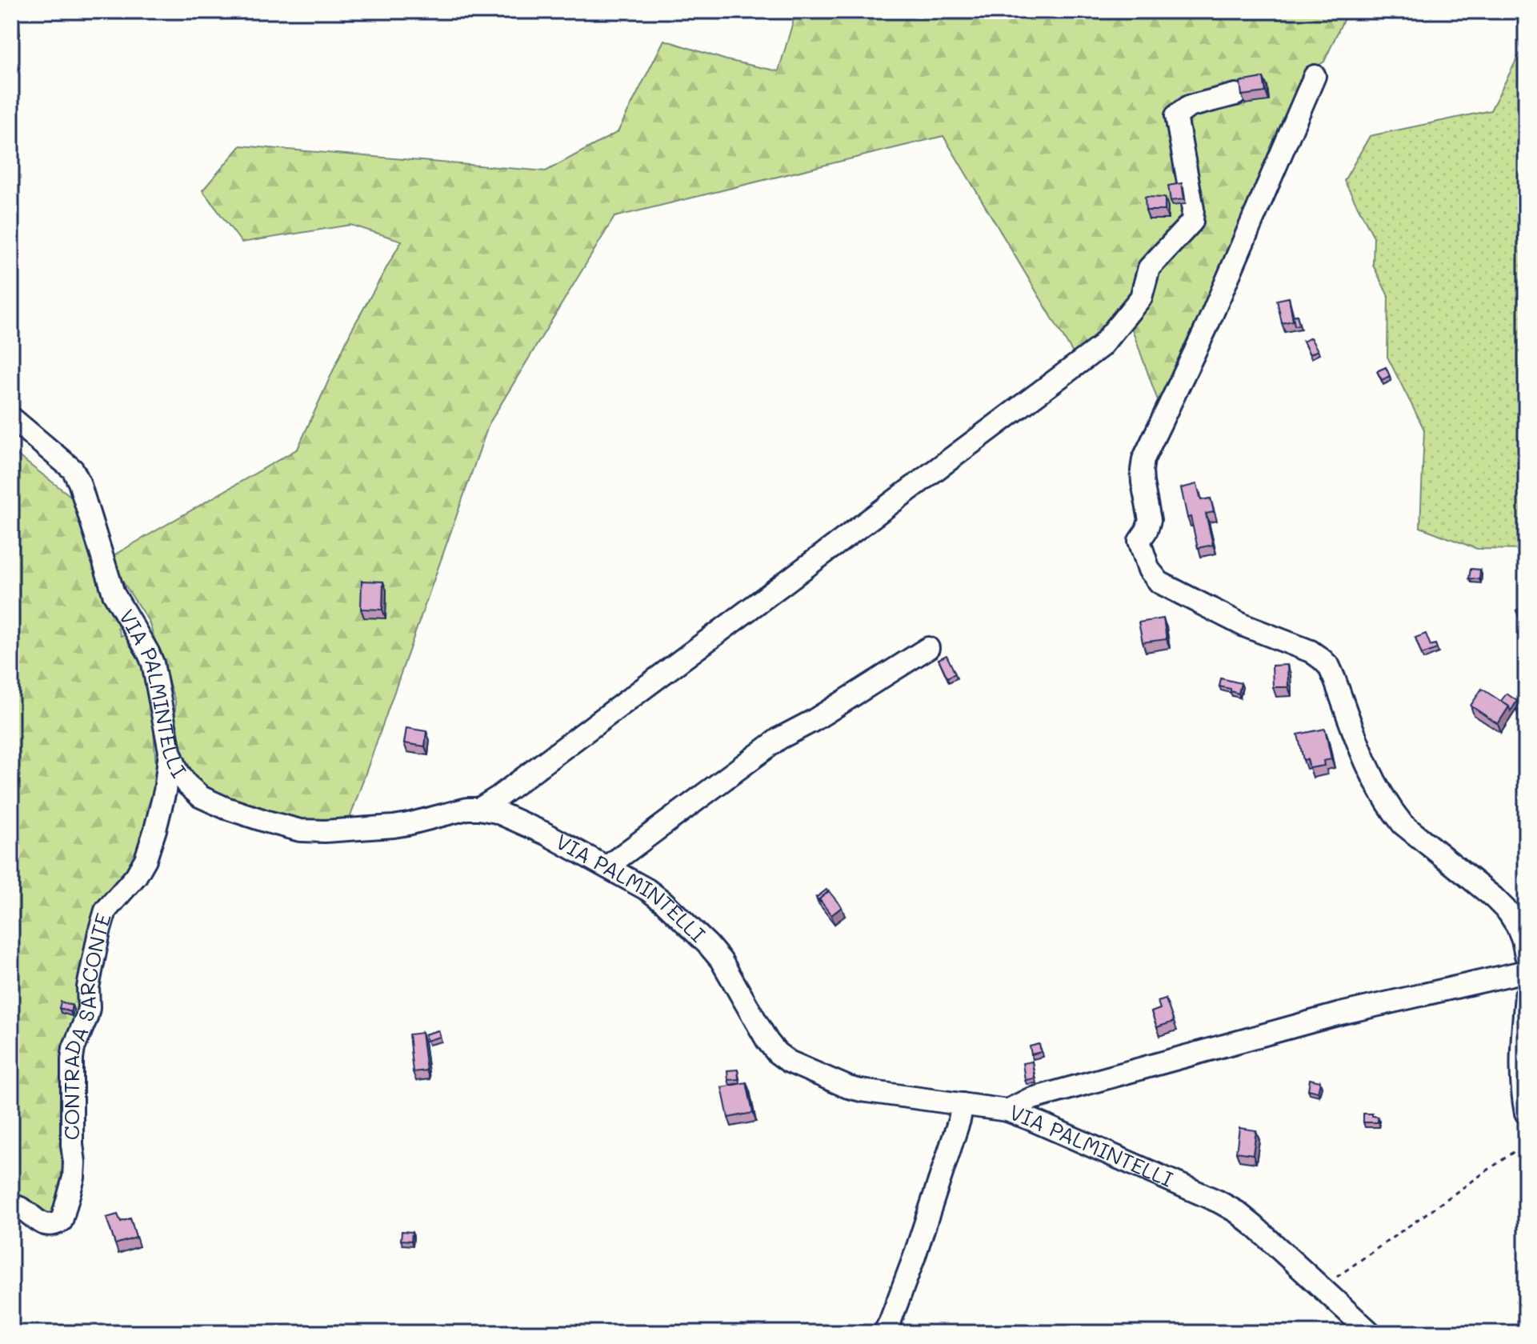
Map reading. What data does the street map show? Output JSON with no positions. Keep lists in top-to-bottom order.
{
  "streets": {
    "street": ["VIA PALMINTELLI", "CONTRADA SARCONTE"]
  },
  "crossings": [
    ["VIA PALMINTELLI", "CONTRADA SARCONTE"]
  ]
}
